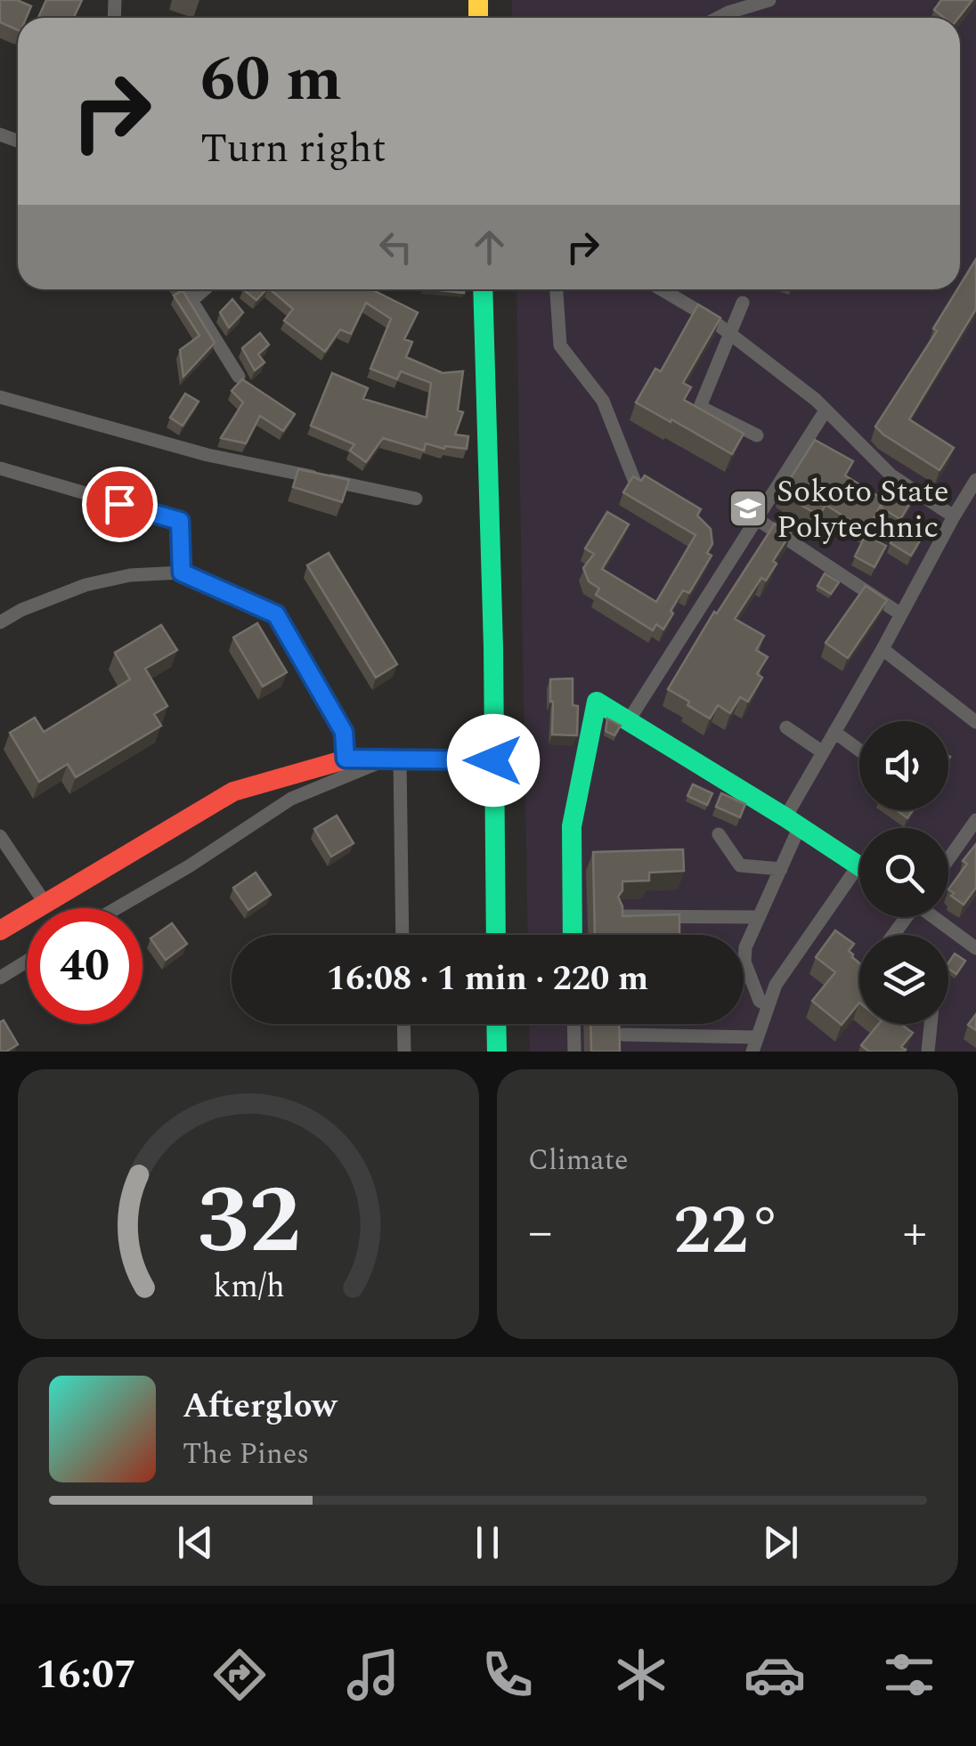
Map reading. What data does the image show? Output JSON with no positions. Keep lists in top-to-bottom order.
{
  "places": {
    "school or university": ["Sokoto State Polytechnic"]
  },
  "page": {
    "turn": ["60 m", "Turn right"],
    "limit": "40",
    "trip": "16:08 · 1 min · 220 m",
    "tile": "Climate",
    "heat": ["−", "22°", "+"],
    "song": ["Afterglow", "The Pines"],
    "tabs": "16:07",
    "gauge": ["32", "km/h"]
  }
}
